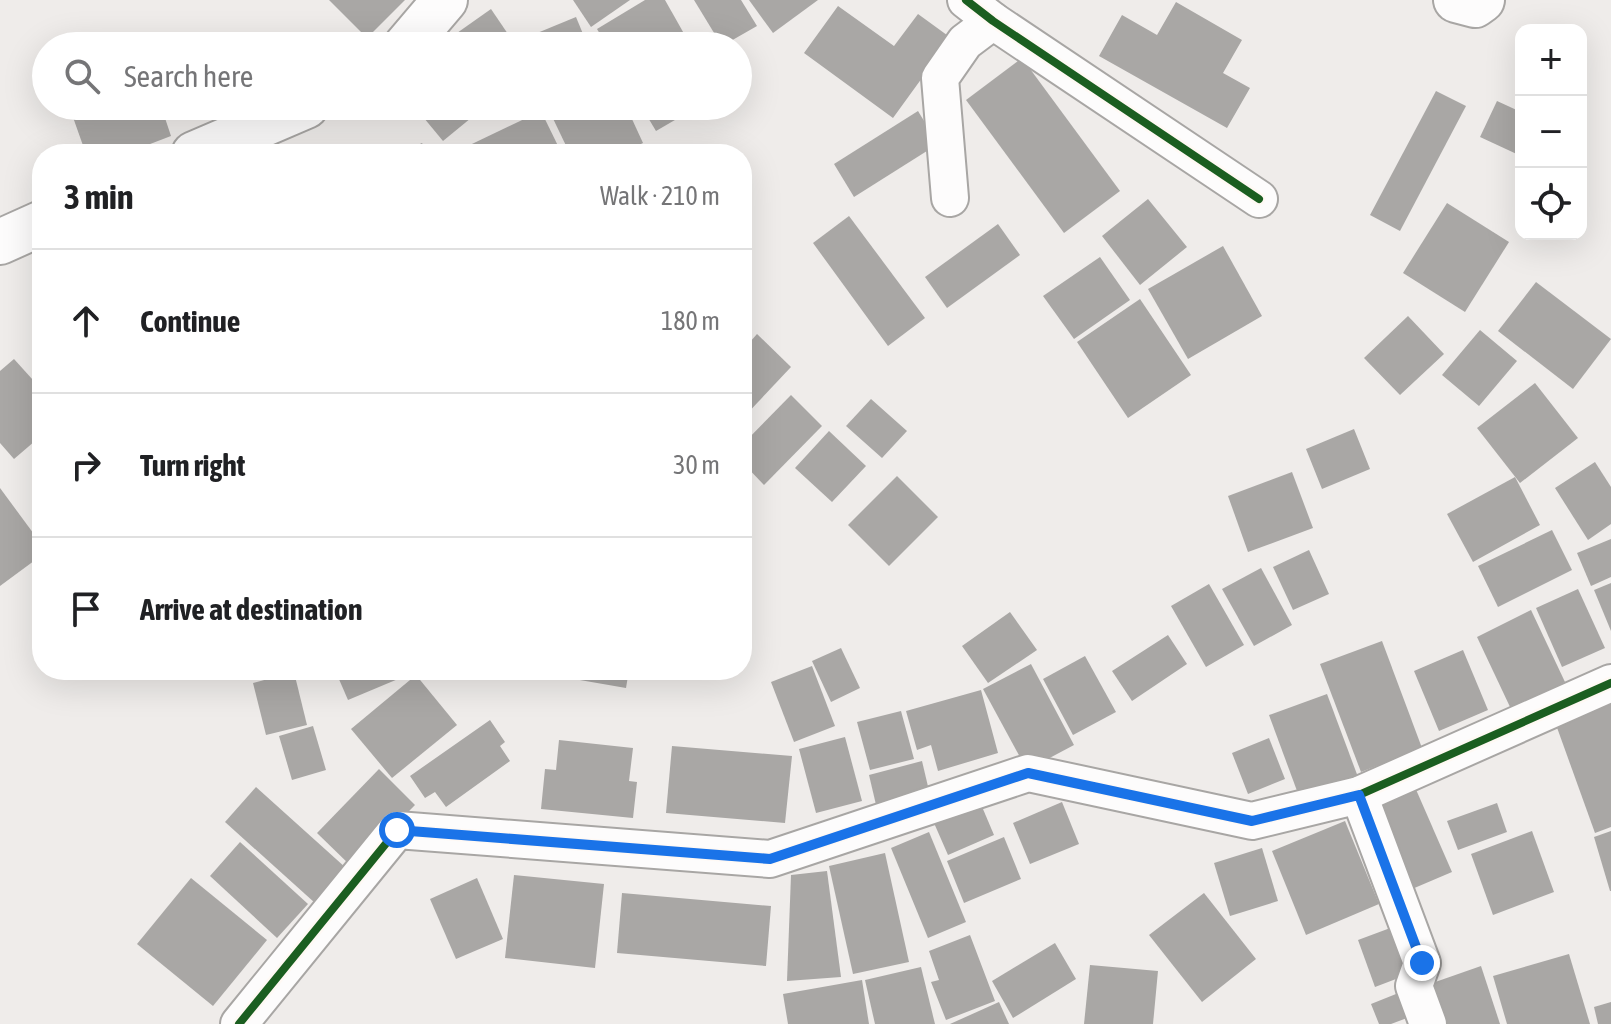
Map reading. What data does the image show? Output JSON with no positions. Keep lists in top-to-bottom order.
{
  "page": {
    "map_buttons": ["+", "−"],
    "search": "Search here",
    "heading": ["3 min", "Walk · 210 m"],
    "list": [
      ["Continue", "180 m"],
      ["Turn right", "30 m"],
      "Arrive at destination"
    ]
  }
}
